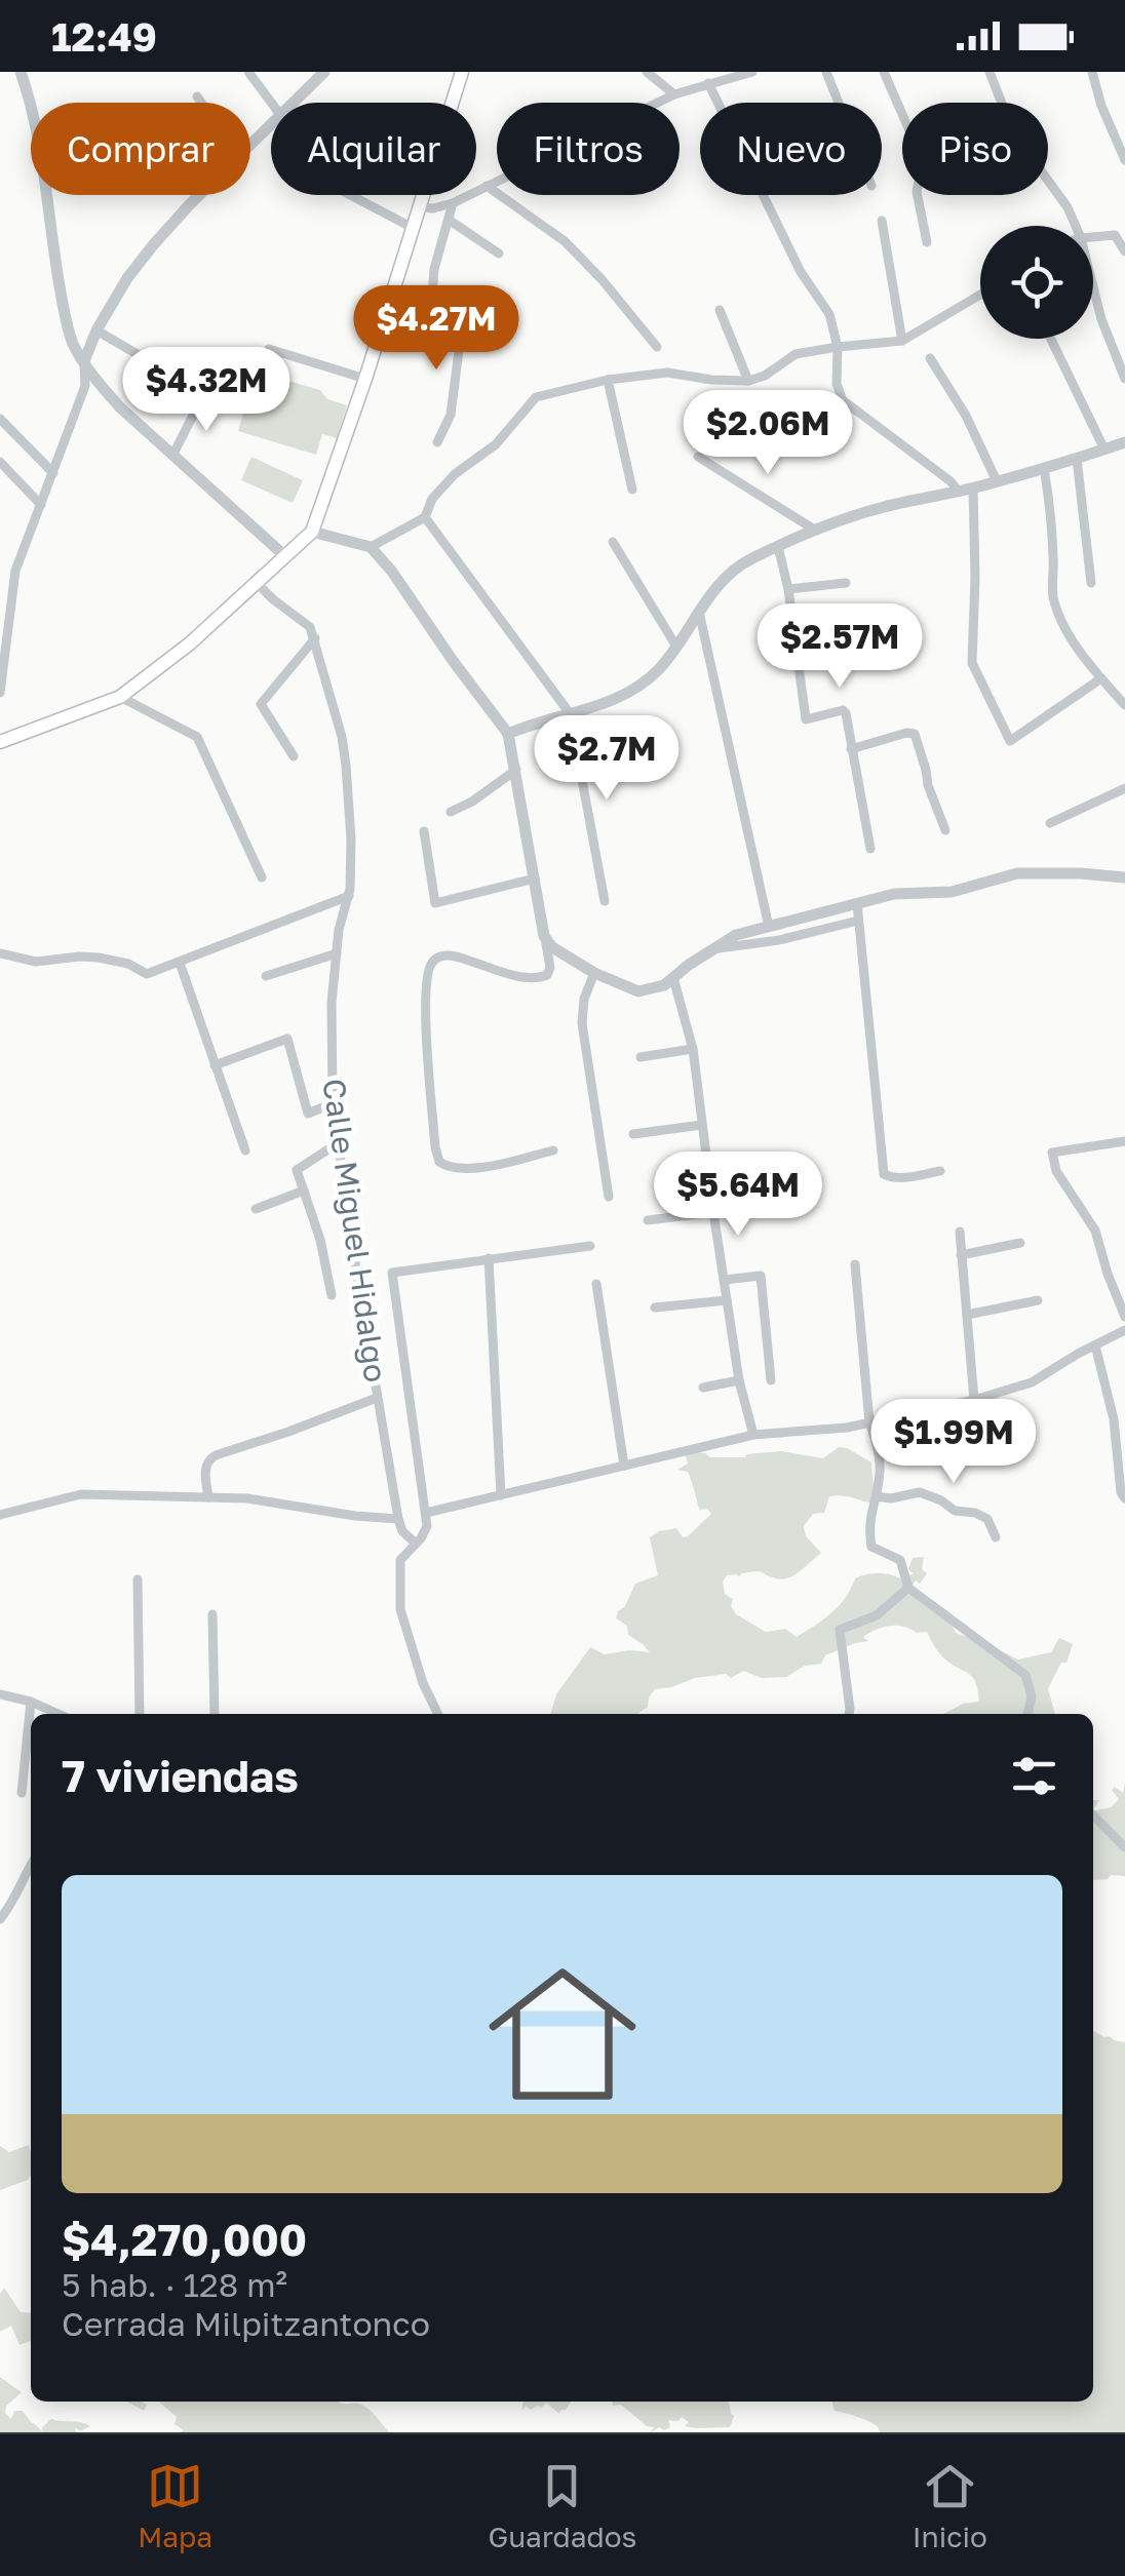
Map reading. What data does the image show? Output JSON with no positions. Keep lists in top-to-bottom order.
{
  "streets": {
    "street": ["Calle Miguel Hidalgo"]
  },
  "page": {
    "status": "12:49",
    "chip": [
      "Comprar",
      "Alquilar",
      "Filtros",
      "Nuevo",
      "Piso"
    ],
    "price": [
      "$4.27M",
      "$4.32M",
      "$2.06M",
      "$2.57M",
      "$2.7M",
      "$5.64M",
      "$1.99M"
    ],
    "heading": "7 viviendas",
    "list": [
      {
        "name": "$4,270,000",
        "note": "5 hab. · 128 m² · Cerrada Milpitzantonco"
      }
    ],
    "tabs": ["Mapa", "Guardados", "Inicio"]
  }
}
